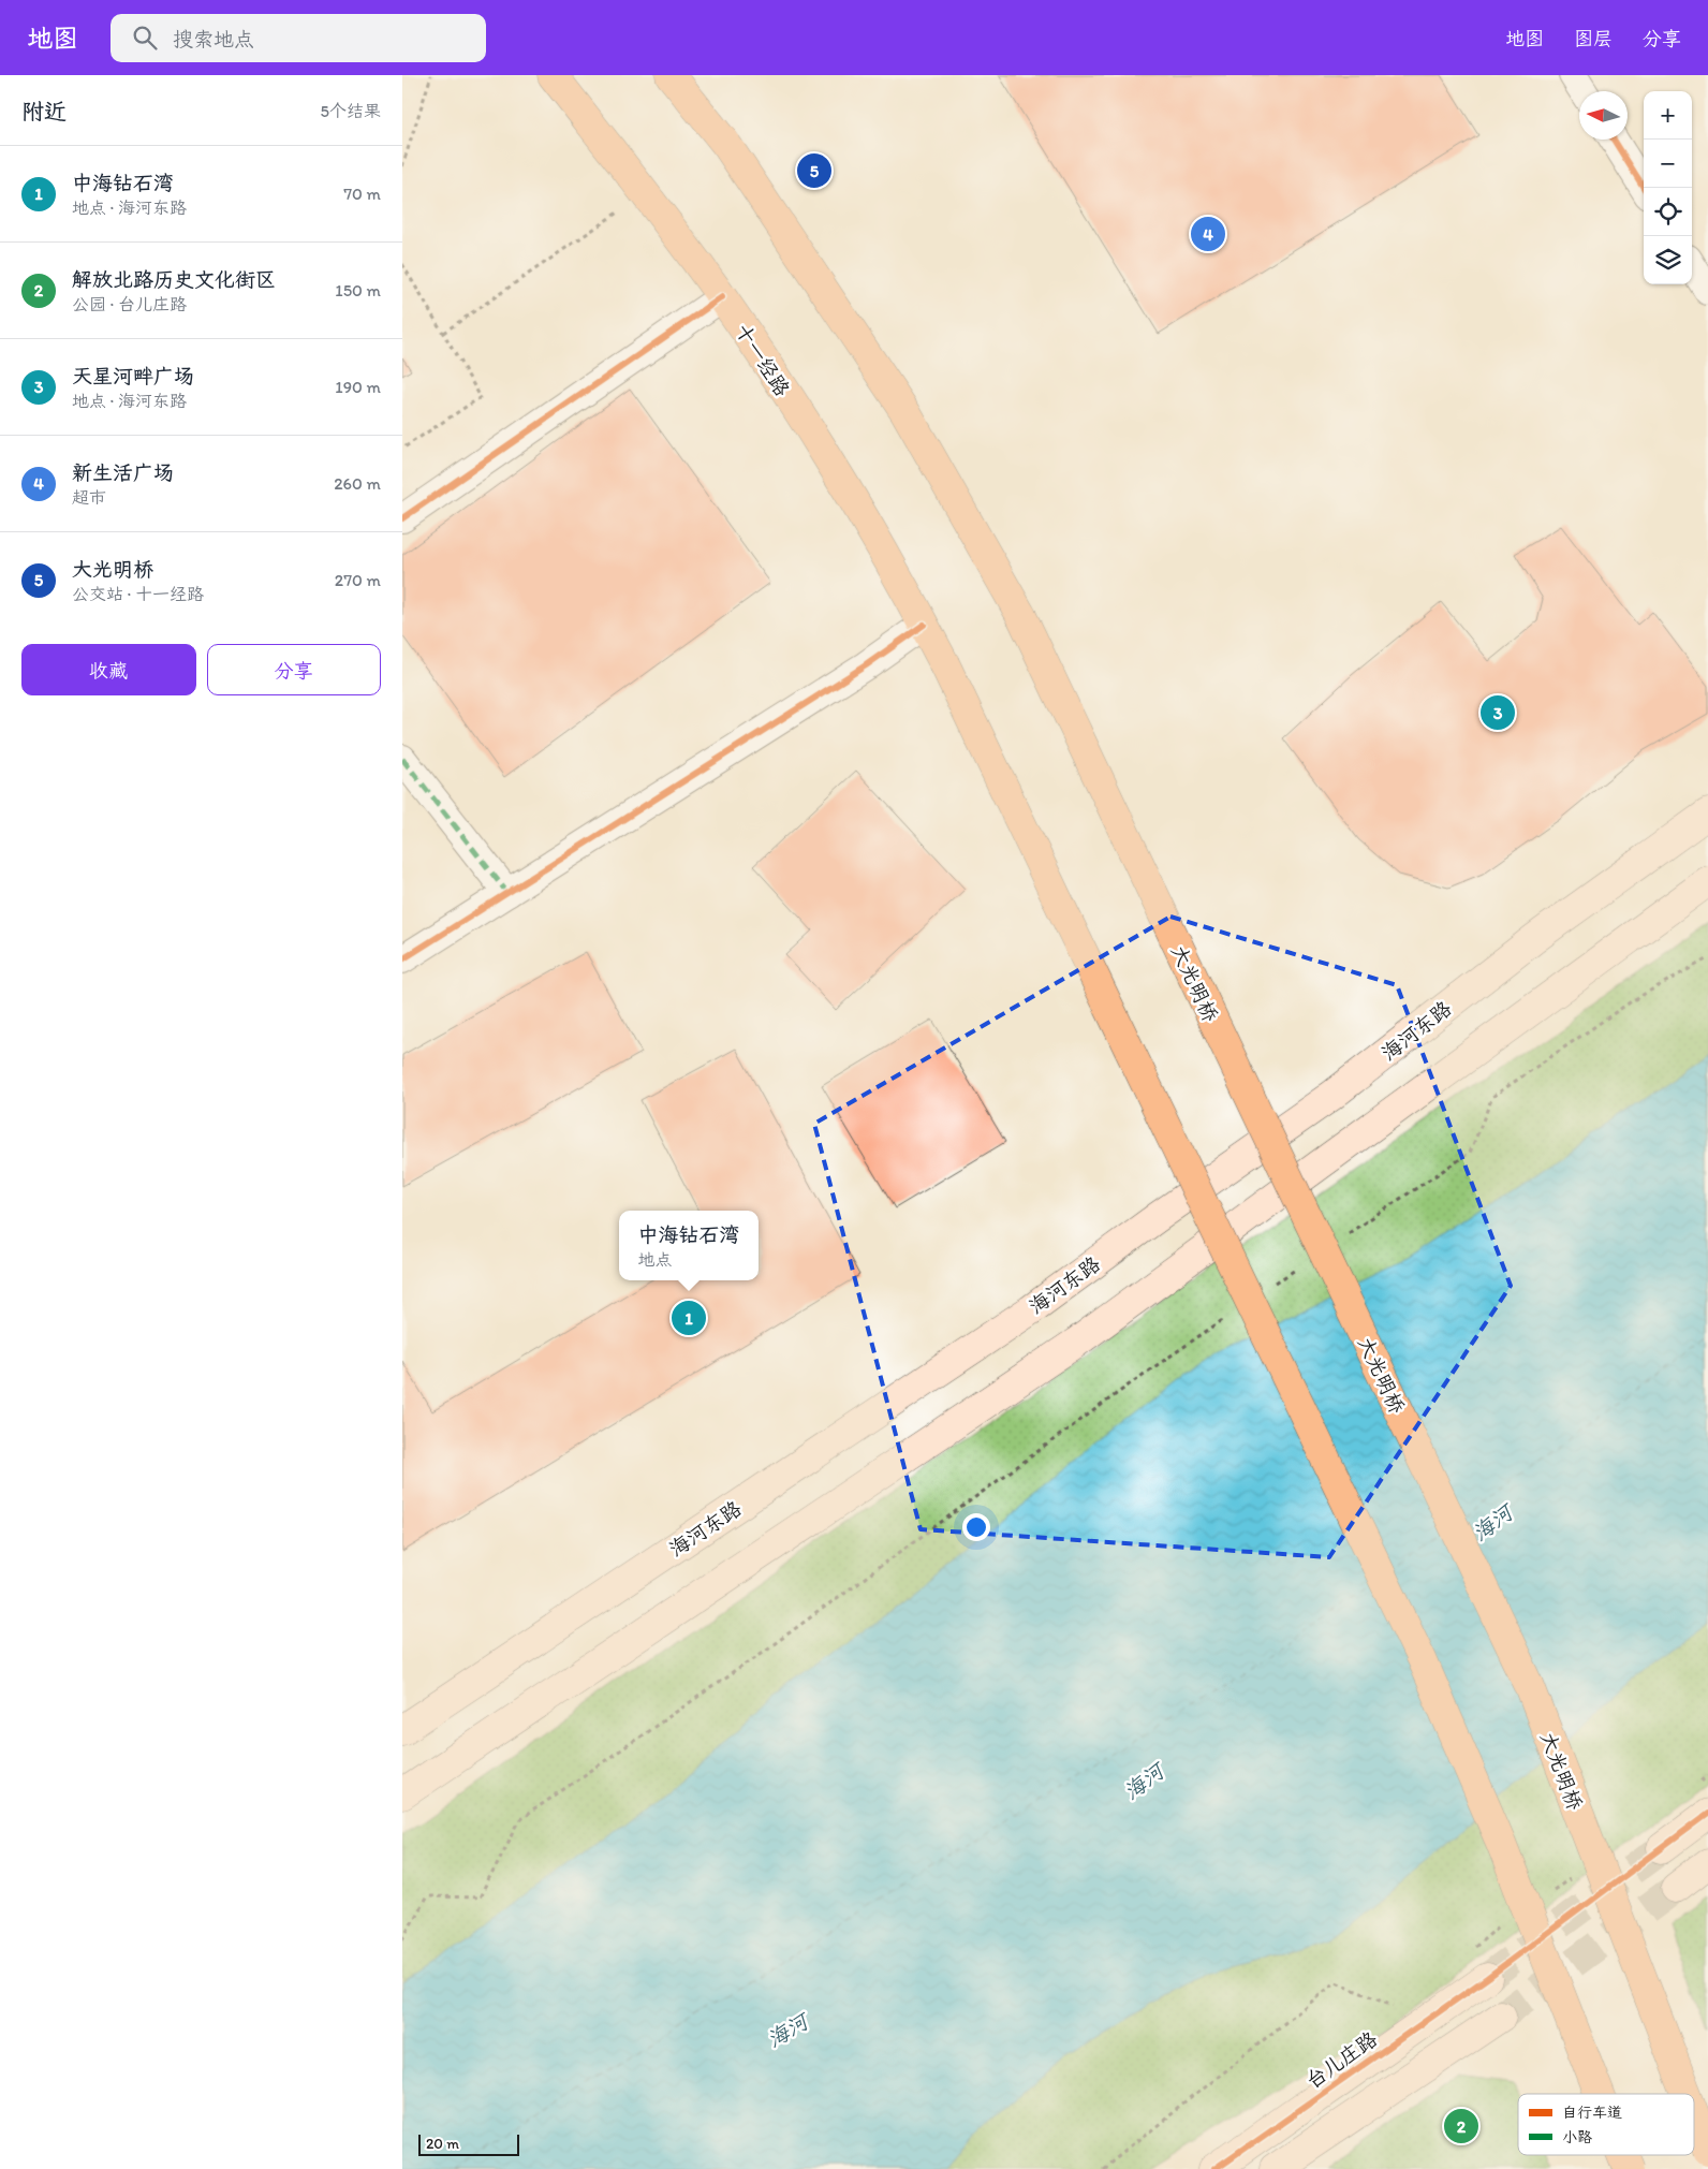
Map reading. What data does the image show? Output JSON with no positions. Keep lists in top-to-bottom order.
{
  "streets": {
    "main road": [
      "十一经路",
      "大光明桥",
      "海河东路",
      "台儿庄路"
    ]
  },
  "water": ["海河"],
  "legend": ["自行车道", "小路"],
  "scale_bar": "20 m",
  "north": "left",
  "page": {
    "header": "地图",
    "search": "搜索地点",
    "nav": ["地图", "图层", "分享"],
    "heading": ["附近", "5个结果"],
    "map_buttons": ["+", "−"],
    "list": [
      {
        "mark": "1",
        "name": "中海钻石湾",
        "note": "地点 · 海河东路",
        "value": "70 m"
      },
      {
        "mark": "2",
        "name": "解放北路历史文化街区",
        "note": "公园 · 台儿庄路",
        "value": "150 m"
      },
      {
        "mark": "3",
        "name": "天星河畔广场",
        "note": "地点 · 海河东路",
        "value": "190 m"
      },
      {
        "mark": "4",
        "name": "新生活广场",
        "note": "超市",
        "value": "260 m"
      },
      {
        "mark": "5",
        "name": "大光明桥",
        "note": "公交站 · 十一经路",
        "value": "270 m"
      }
    ],
    "pins": [
      "5",
      "4",
      "3",
      "1",
      "2"
    ],
    "buttons": ["收藏", "分享"],
    "popup": ["中海钻石湾", "地点"],
    "scale": "20 m"
  }
}
